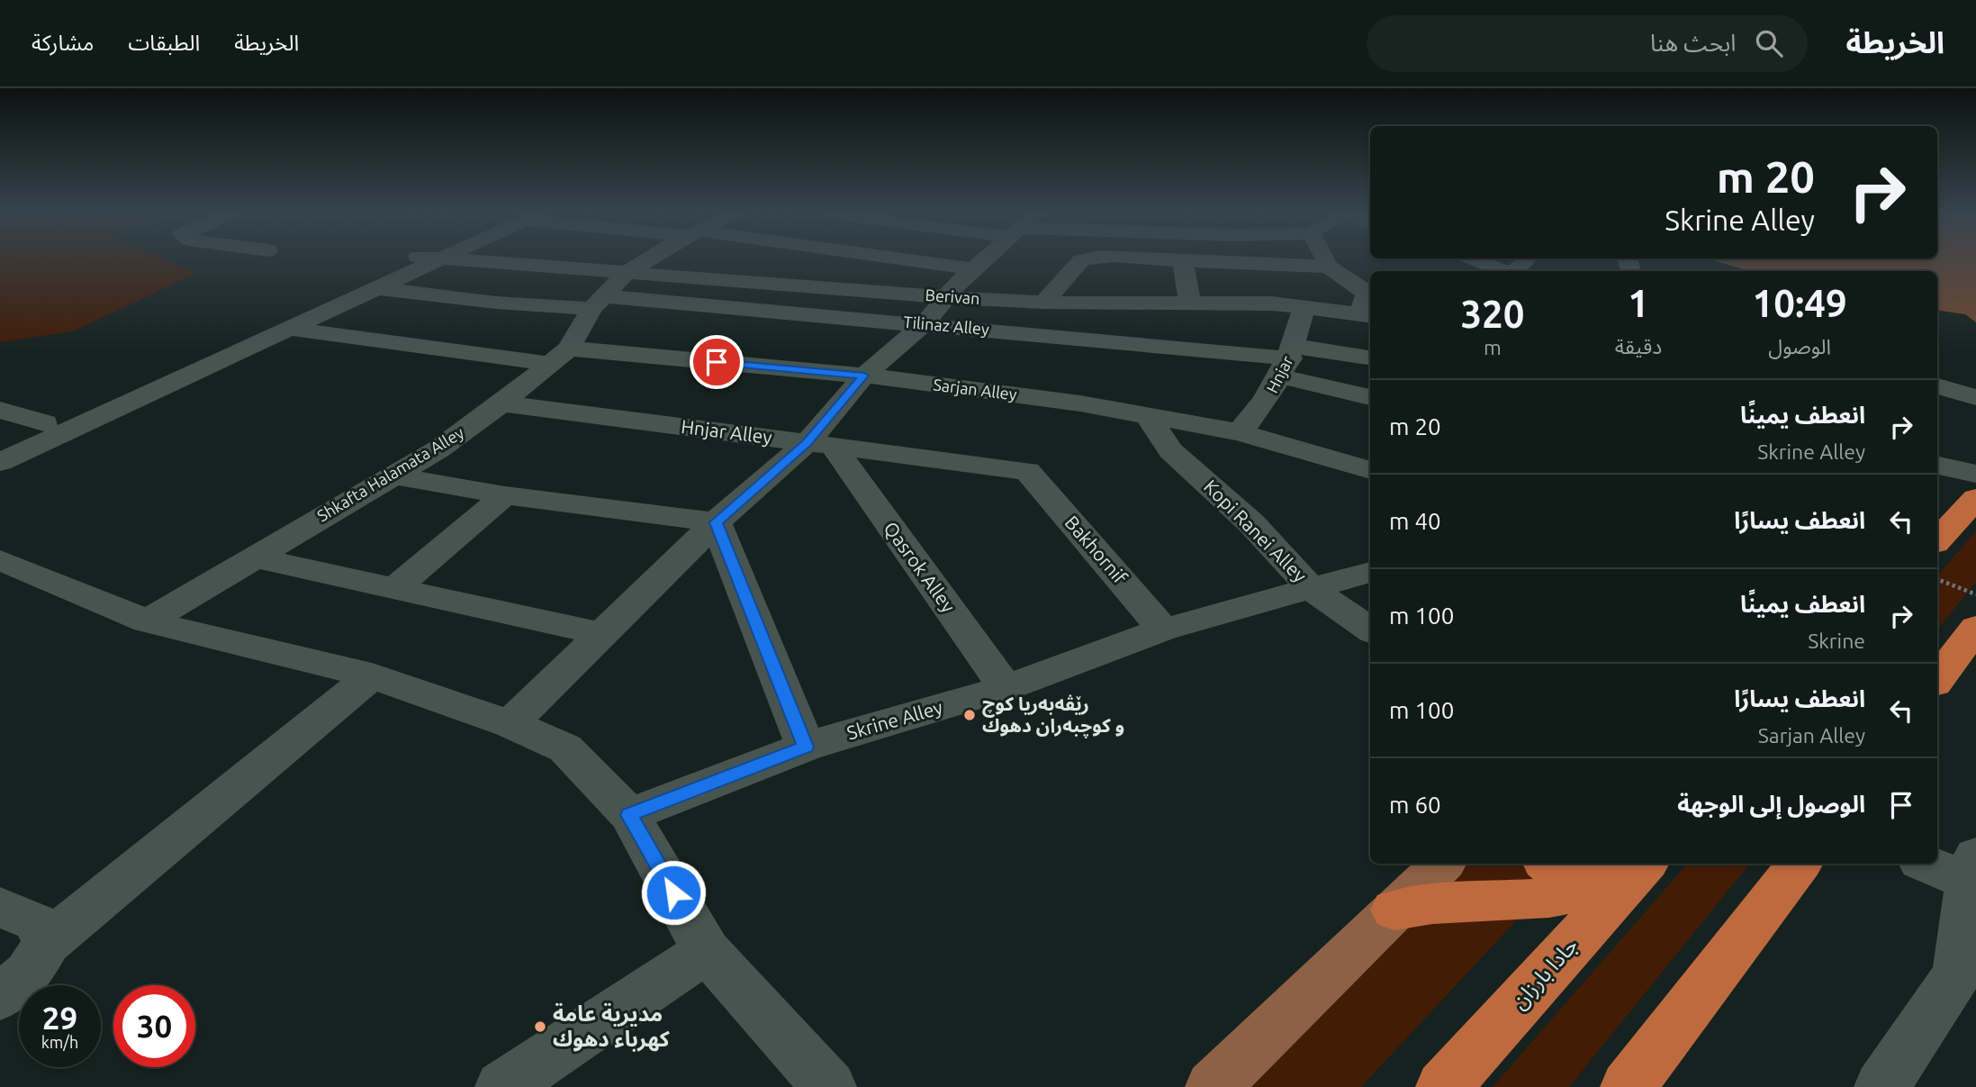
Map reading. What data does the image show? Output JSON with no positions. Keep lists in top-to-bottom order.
{
  "streets": {
    "highway": ["جادا بارزان"],
    "street": [
      "Berivan",
      "Tilinaz Alley",
      "Hnjar",
      "Sarjan Alley",
      "Hnjar Alley",
      "Shkafta Halamata Alley",
      "Kopi Ranei Alley",
      "Bakhornif",
      "Qasrok Alley",
      "Skrine Alley"
    ]
  },
  "crossings": [
    ["Berivan", "Hnjar"],
    ["Berivan", "Shkafta Halamata Alley"],
    ["Tilinaz Alley", "Hnjar"],
    ["Tilinaz Alley", "Shkafta Halamata Alley"],
    ["Hnjar", "Sarjan Alley"],
    ["Sarjan Alley", "Shkafta Halamata Alley"],
    ["Sarjan Alley", "Kopi Ranei Alley"],
    ["Hnjar Alley", "Shkafta Halamata Alley"],
    ["Hnjar Alley", "Bakhornif"],
    ["Hnjar Alley", "Qasrok Alley"],
    ["Kopi Ranei Alley", "Skrine Alley"],
    ["Bakhornif", "Skrine Alley"],
    ["Qasrok Alley", "Skrine Alley"]
  ],
  "places": ["رێڤه‌به‌ریا كوچ و كوچبه‌ران دهوك", "مديرية عامة كهرباء دهوك"],
  "page": {
    "header": "الخريطة",
    "search": "ابحث هنا",
    "nav": ["الخريطة", "الطبقات", "مشاركة"],
    "turn": ["20 m", "Skrine Alley"],
    "eta": [
      "10:49",
      "الوصول",
      "1",
      "دقيقة",
      "320",
      "m"
    ],
    "list": [
      {
        "name": "انعطف يمينًا",
        "note": "Skrine Alley",
        "value": "20 m"
      },
      {
        "name": "انعطف يسارًا",
        "value": "40 m"
      },
      {
        "name": "انعطف يمينًا",
        "note": "Skrine",
        "value": "100 m"
      },
      {
        "name": "انعطف يسارًا",
        "note": "Sarjan Alley",
        "value": "100 m"
      },
      {
        "name": "الوصول إلى الوجهة",
        "value": "60 m"
      }
    ],
    "speed": "29 km/h",
    "limit": "30"
  }
}
